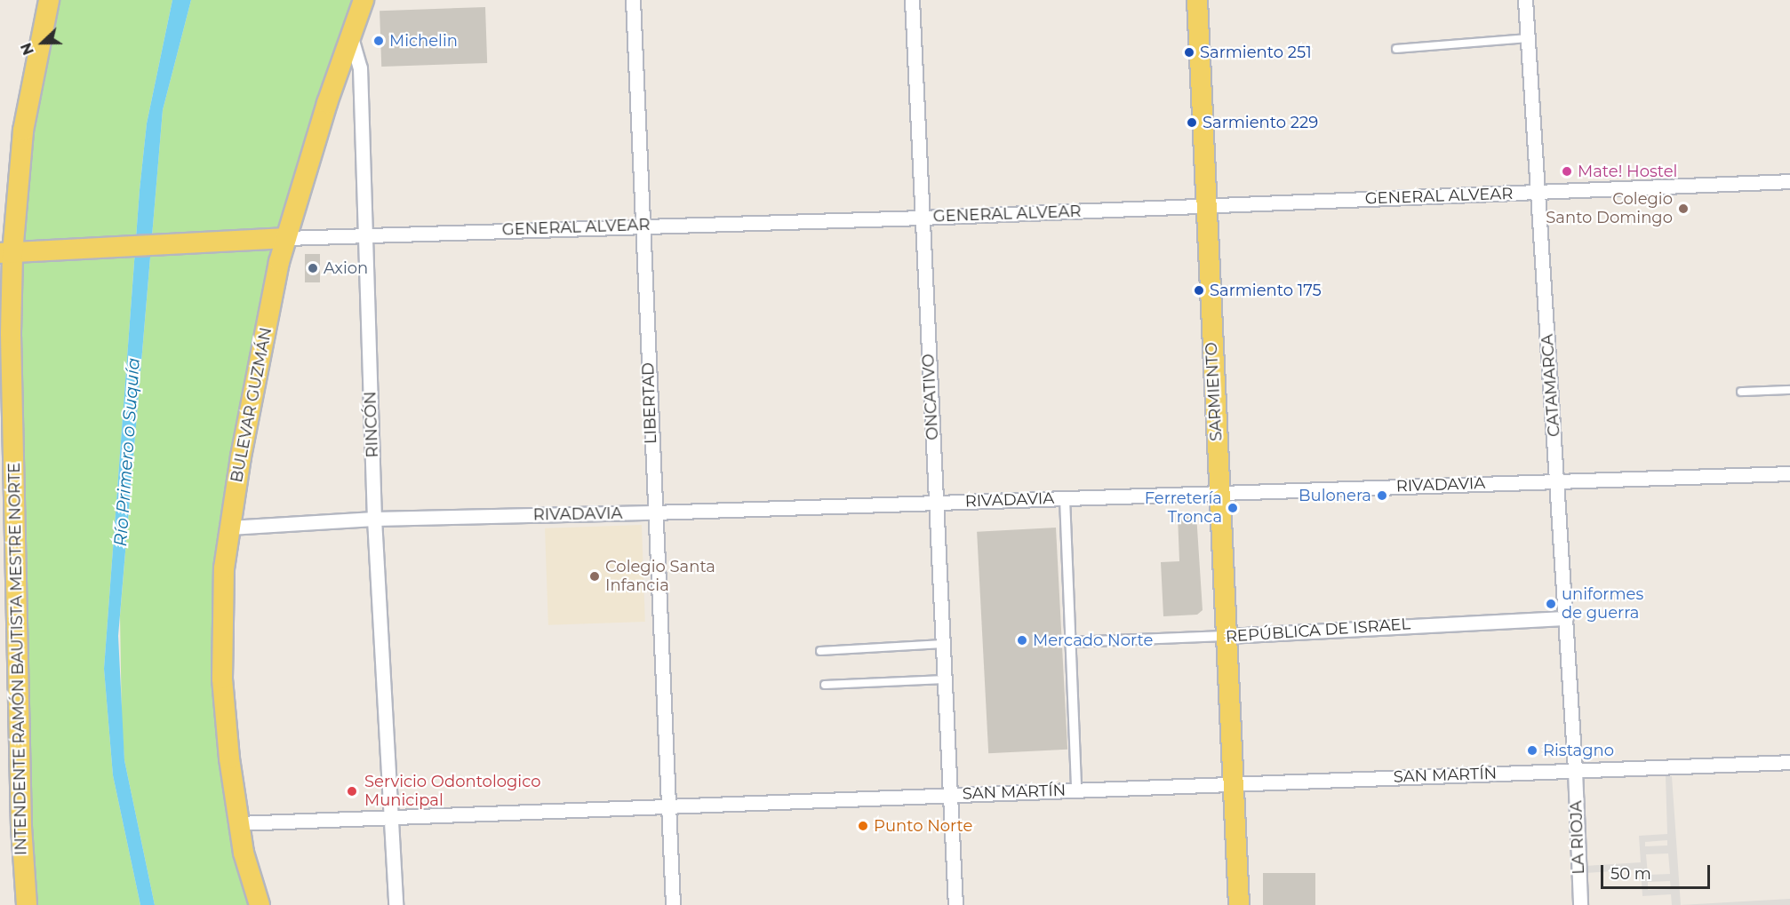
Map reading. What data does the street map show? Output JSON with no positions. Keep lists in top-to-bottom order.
{
  "streets": {
    "main road": [
      "GENERAL ALVEAR",
      "SARMIENTO",
      "BULEVAR GUZMÁN",
      "INTENDENTE RAMÓN BAUTISTA MESTRE NORTE"
    ],
    "street": [
      "CATAMARCA",
      "ONCATIVO",
      "LIBERTAD",
      "RINCÓN",
      "RIVADAVIA",
      "REPÚBLICA DE ISRAEL",
      "SAN MARTÍN",
      "LA RIOJA"
    ]
  },
  "crossings": [
    ["GENERAL ALVEAR", "CATAMARCA"],
    ["GENERAL ALVEAR", "SARMIENTO"],
    ["GENERAL ALVEAR", "ONCATIVO"],
    ["GENERAL ALVEAR", "LIBERTAD"],
    ["GENERAL ALVEAR", "BULEVAR GUZMÁN"],
    ["GENERAL ALVEAR", "RINCÓN"],
    ["GENERAL ALVEAR", "INTENDENTE RAMÓN BAUTISTA MESTRE NORTE"],
    ["CATAMARCA", "RIVADAVIA"],
    ["CATAMARCA", "REPÚBLICA DE ISRAEL"],
    ["CATAMARCA", "SAN MARTÍN"],
    ["CATAMARCA", "LA RIOJA"],
    ["SARMIENTO", "RIVADAVIA"],
    ["SARMIENTO", "REPÚBLICA DE ISRAEL"],
    ["SARMIENTO", "SAN MARTÍN"],
    ["ONCATIVO", "RIVADAVIA"],
    ["ONCATIVO", "SAN MARTÍN"],
    ["LIBERTAD", "RIVADAVIA"],
    ["LIBERTAD", "SAN MARTÍN"],
    ["BULEVAR GUZMÁN", "RINCÓN"],
    ["BULEVAR GUZMÁN", "RIVADAVIA"],
    ["BULEVAR GUZMÁN", "SAN MARTÍN"],
    ["RINCÓN", "RIVADAVIA"],
    ["RINCÓN", "SAN MARTÍN"],
    ["SAN MARTÍN", "LA RIOJA"]
  ],
  "water": ["Río Primero o Suquía"],
  "places": [
    "Michelin",
    "Sarmiento 251",
    "Sarmiento 229",
    "Mate! Hostel",
    "Colegio Santo Domingo",
    "Axion",
    "Sarmiento 175",
    "Bulonera",
    "Ferretería Tronca",
    "Colegio Santa Infancia",
    "uniformes de guerra",
    "Mercado Norte",
    "Ristagno",
    "Servicio Odontologico Municipal",
    "Punto Norte"
  ],
  "scale_bar": "50 m",
  "north": "left"
}
